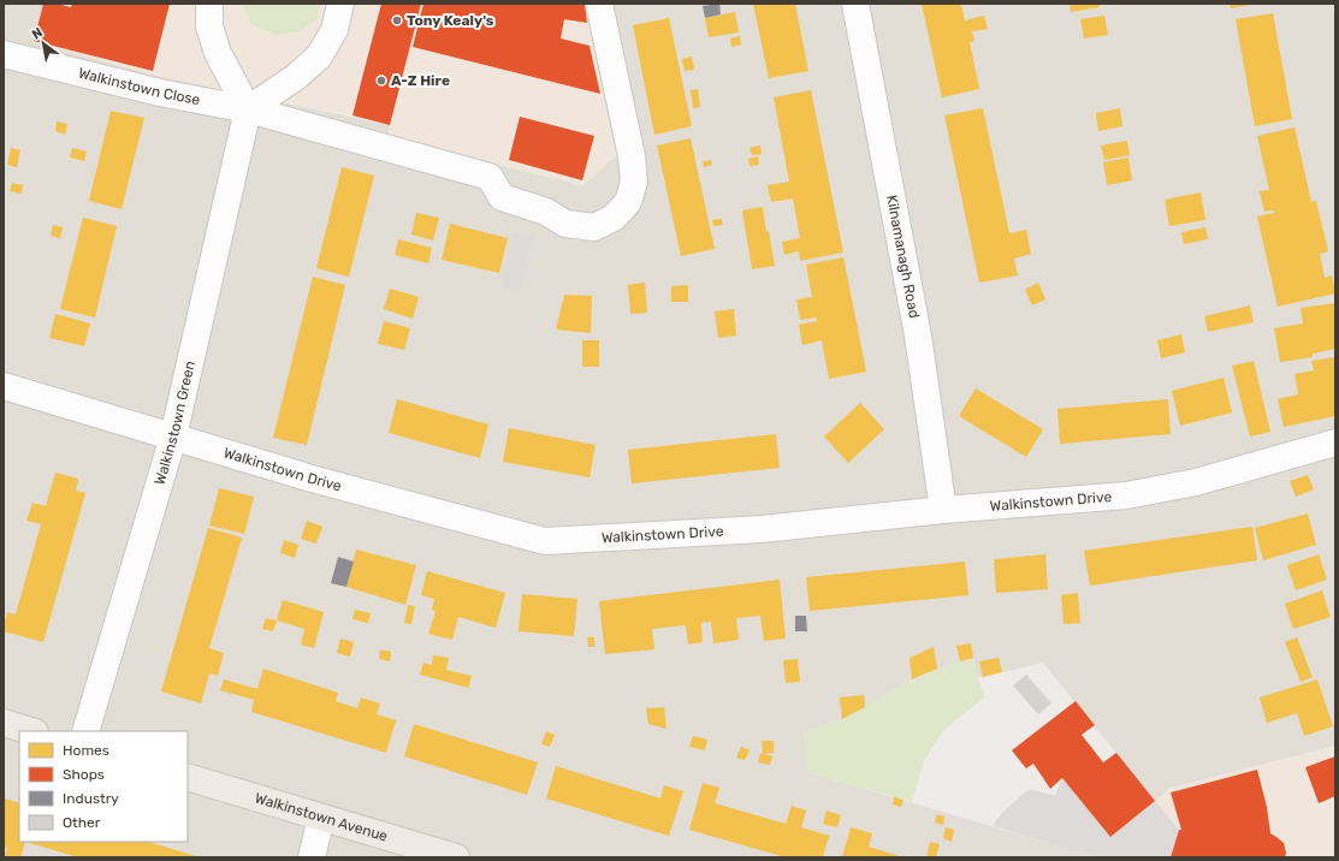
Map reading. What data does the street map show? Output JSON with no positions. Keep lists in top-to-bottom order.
{
  "streets": {
    "main road": ["Walkinstown Avenue"],
    "street": [
      "Walkinstown Close",
      "Kilnamanagh Road",
      "Walkinstown Green",
      "Walkinstown Drive"
    ]
  },
  "crossings": [
    ["Walkinstown Close", "Walkinstown Green"],
    ["Kilnamanagh Road", "Walkinstown Drive"],
    ["Walkinstown Green", "Walkinstown Drive"]
  ],
  "places": ["Tony Kealy's", "A-Z Hire"],
  "legend": [
    "Homes",
    "Shops",
    "Industry",
    "Other"
  ],
  "north": "top left"
}
